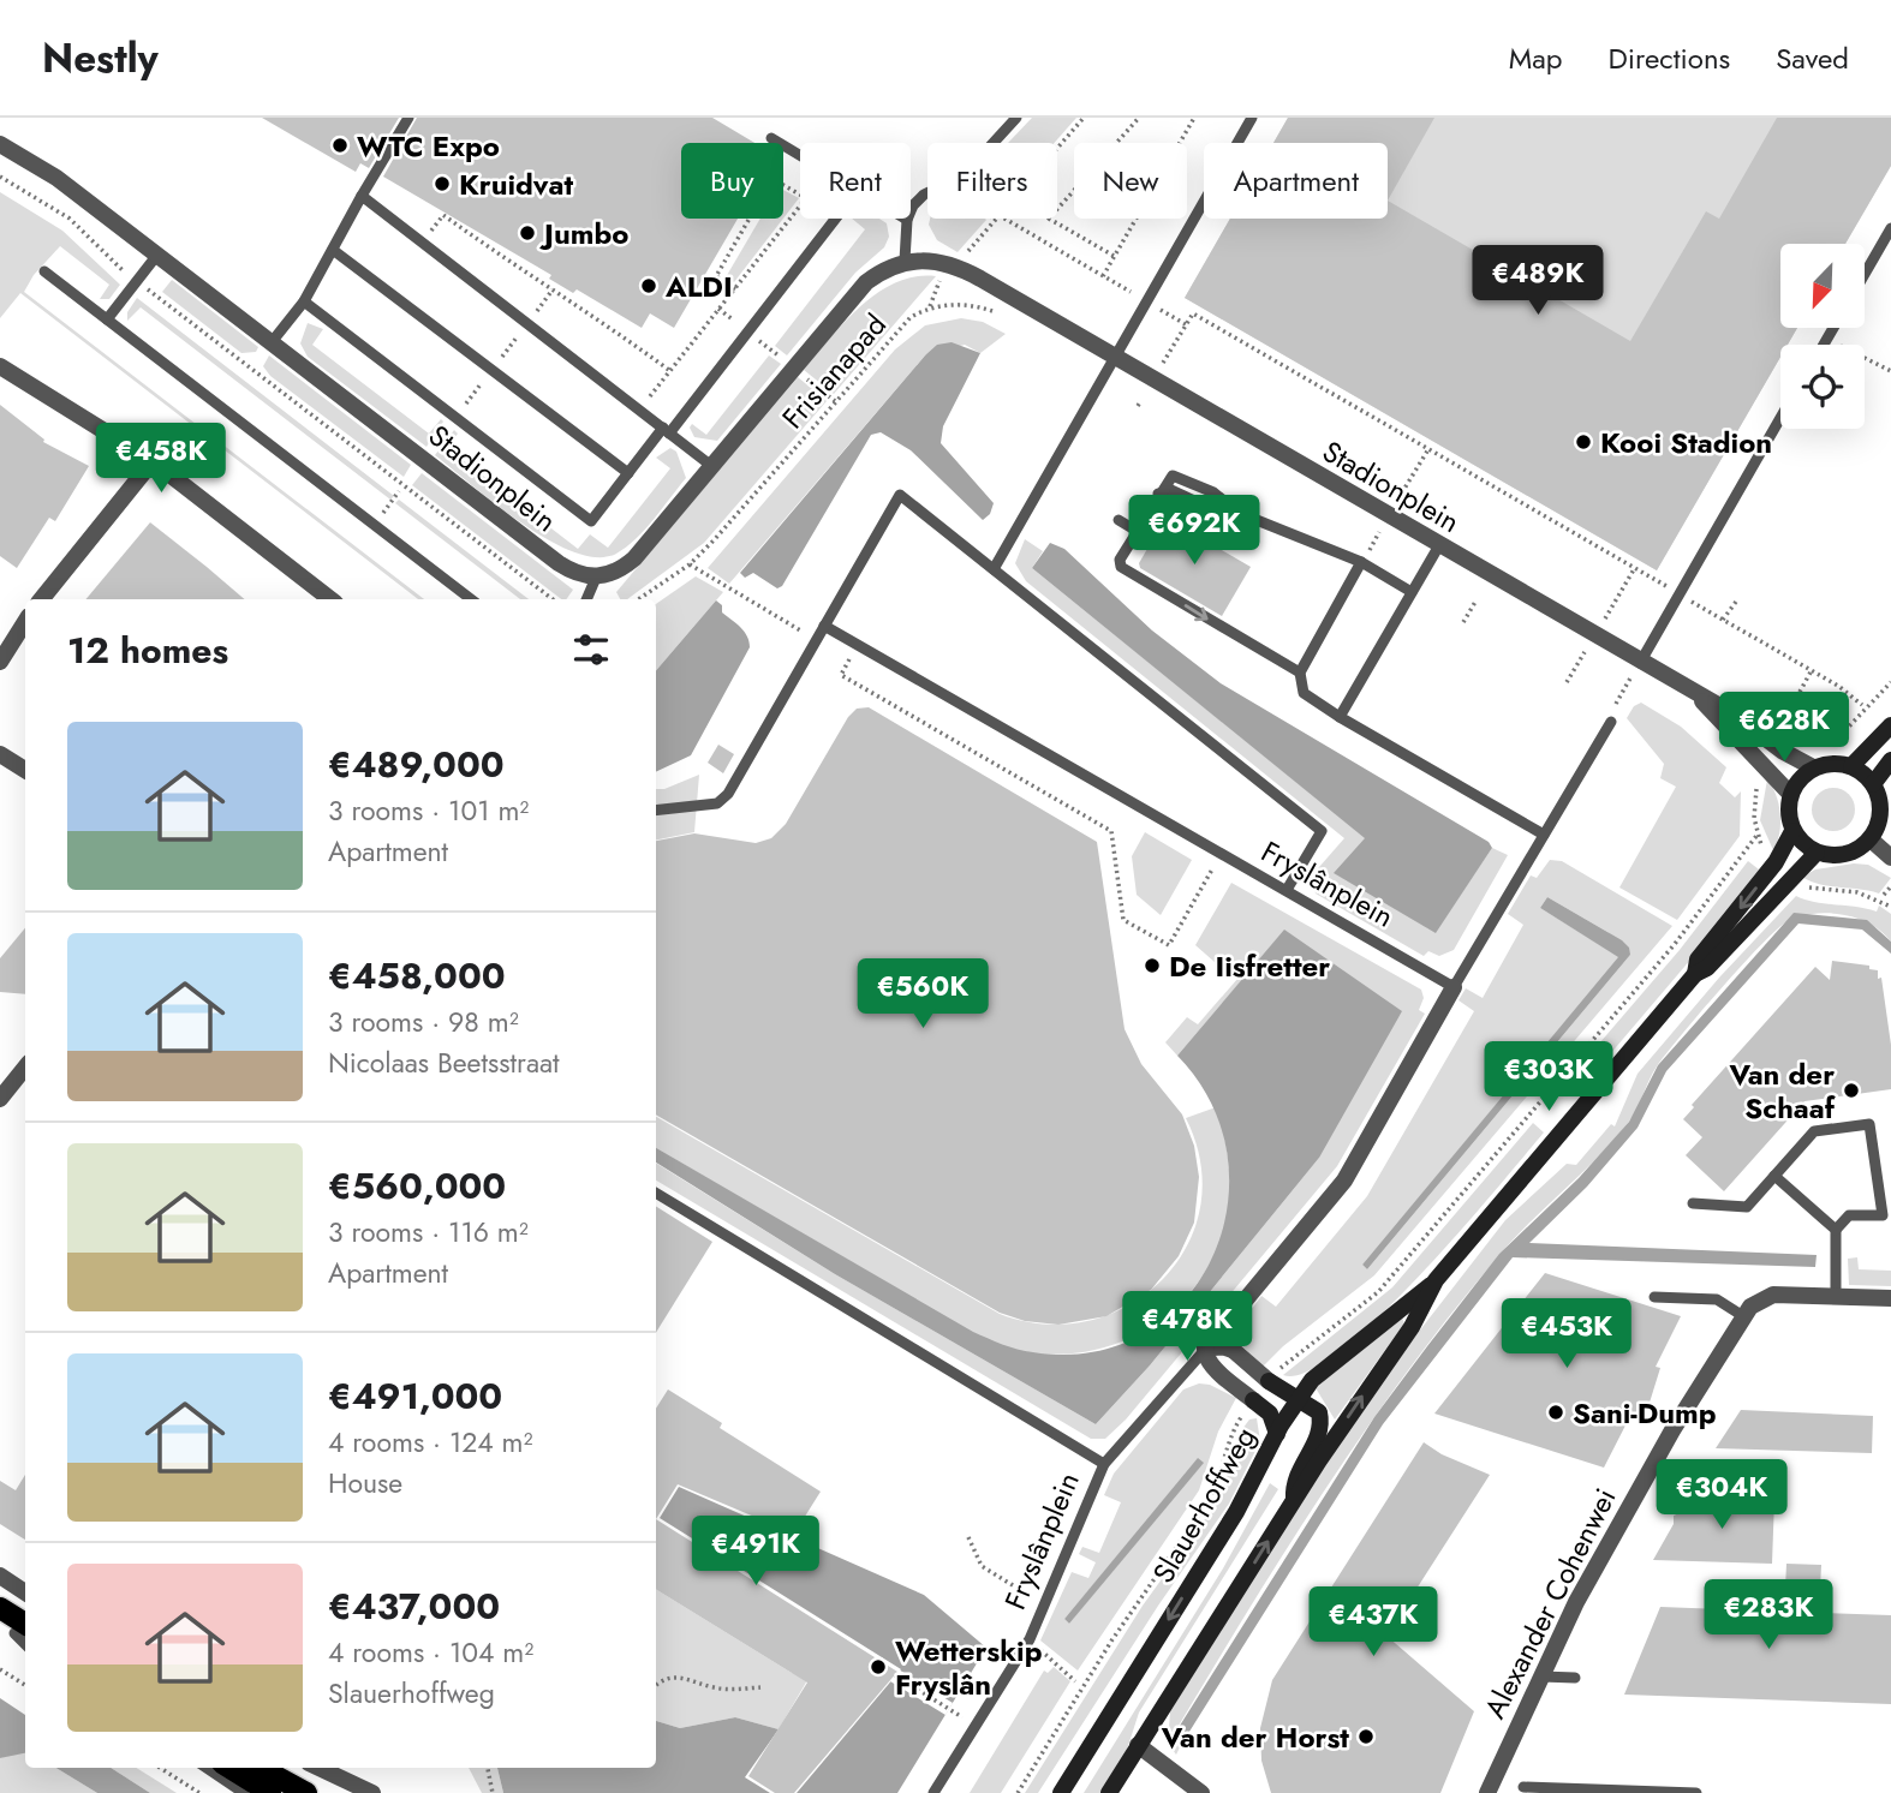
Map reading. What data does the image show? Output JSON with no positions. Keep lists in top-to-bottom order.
{
  "streets": {
    "main road": ["Slauerhoffweg"],
    "street": ["Stadionplein", "Fryslânplein", "Alexander Cohenwei"],
    "path": ["Frisianapad"]
  },
  "crossings": [
    ["Frisianapad", "Stadionplein"],
    ["Frisianapad", "Fryslânplein"],
    ["Stadionplein", "Slauerhoffweg"]
  ],
  "places": [
    "WTC Expo",
    "Kruidvat",
    "Jumbo",
    "ALDI",
    "Kooi Stadion",
    "De Iisfretter",
    "Van der Schaaf",
    "Sani-Dump",
    "Wetterskip Fryslân",
    "Van der Horst"
  ],
  "north": "bottom left",
  "page": {
    "header": "Nestly",
    "nav": ["Map", "Directions", "Saved"],
    "chip": [
      "Buy",
      "Rent",
      "Filters",
      "New",
      "Apartment"
    ],
    "price": [
      "€489K",
      "€458K",
      "€692K",
      "€628K",
      "€560K",
      "€303K",
      "€478K",
      "€453K",
      "€304K",
      "€491K",
      "€283K",
      "€437K"
    ],
    "heading": "12 homes",
    "list": [
      {
        "name": "€489,000",
        "note": "3 rooms · 101 m² · Apartment"
      },
      {
        "name": "€458,000",
        "note": "3 rooms · 98 m² · Nicolaas Beetsstraat"
      },
      {
        "name": "€560,000",
        "note": "3 rooms · 116 m² · Apartment"
      },
      {
        "name": "€491,000",
        "note": "4 rooms · 124 m² · House"
      },
      {
        "name": "€437,000",
        "note": "4 rooms · 104 m² · Slauerhoffweg"
      }
    ]
  }
}
